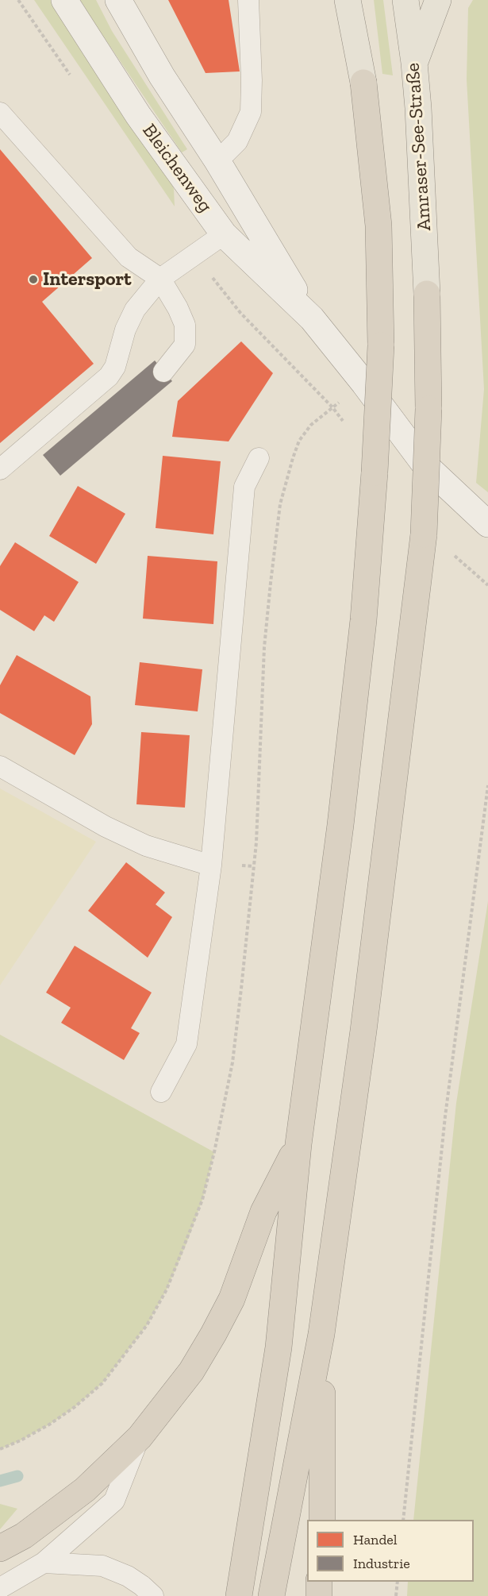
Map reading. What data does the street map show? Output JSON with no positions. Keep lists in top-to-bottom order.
{
  "streets": {
    "main road": ["Amraser-See-Straße", "Bleichenweg"]
  },
  "places": ["Intersport"],
  "legend": ["Handel", "Industrie"]
}
